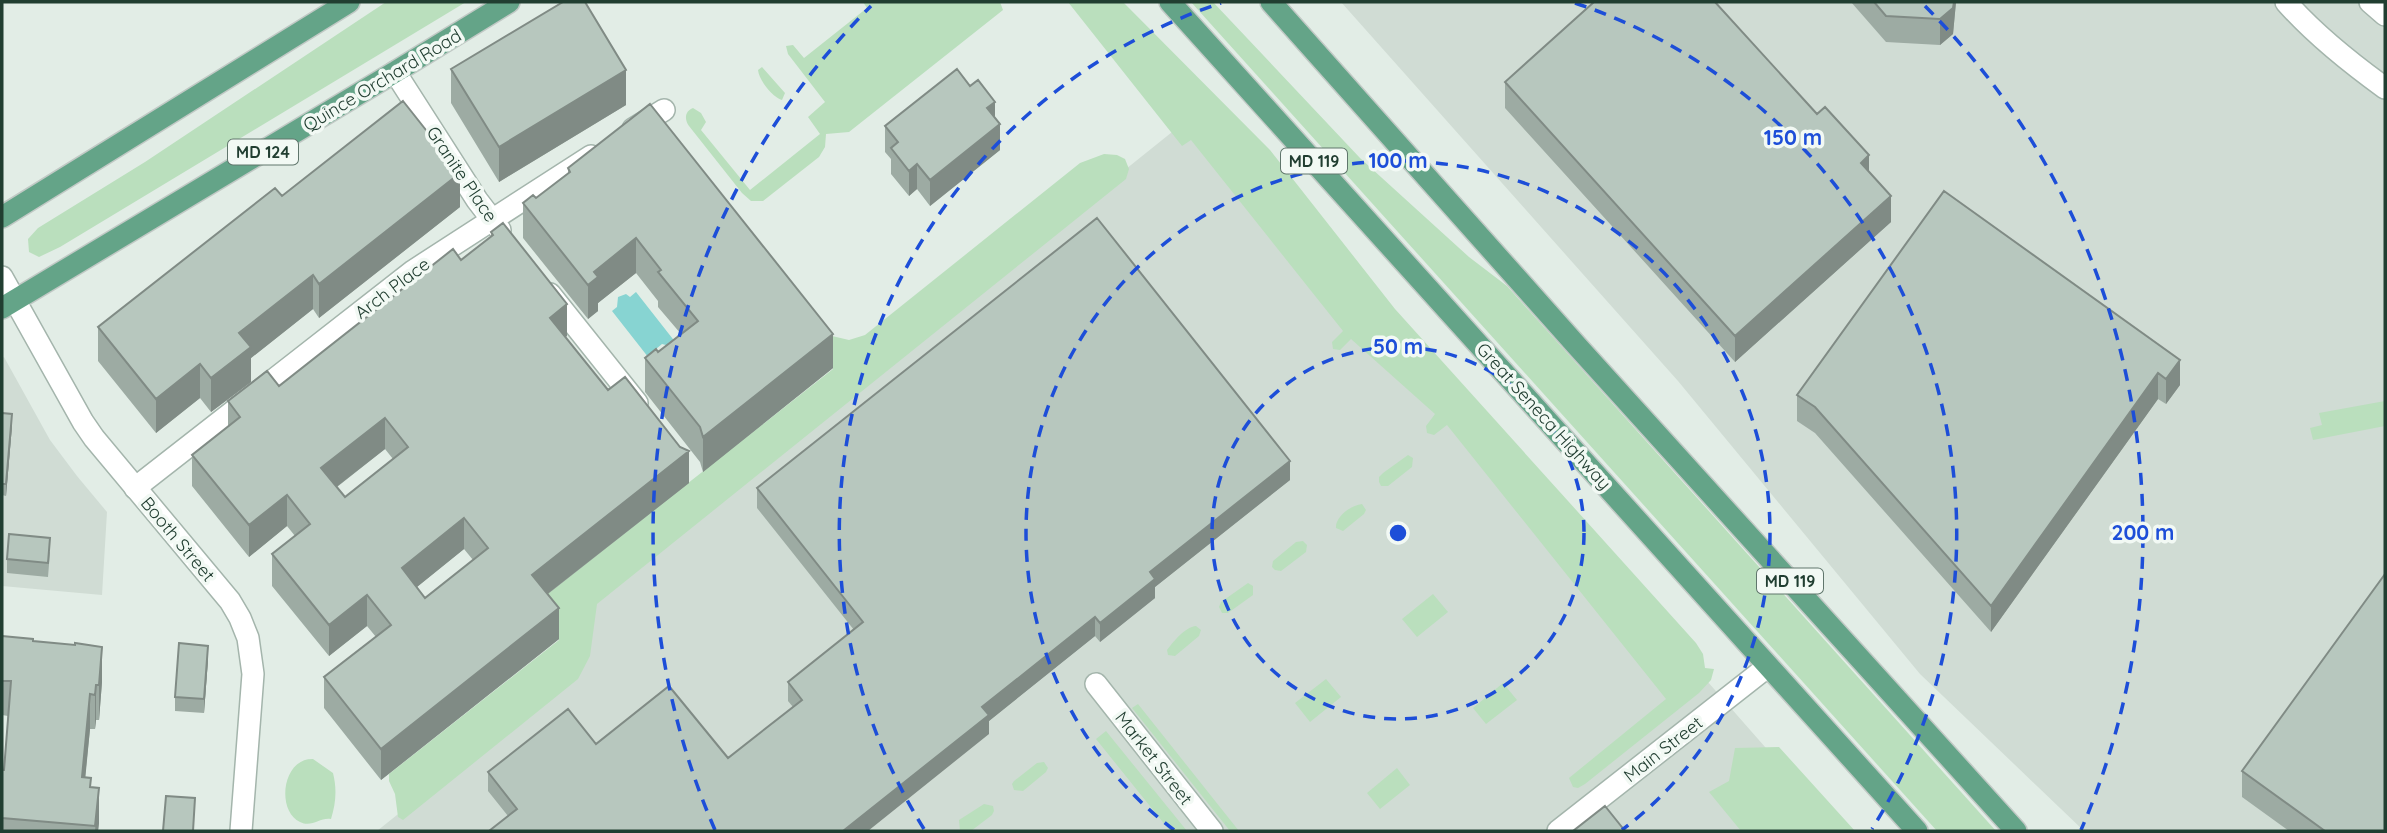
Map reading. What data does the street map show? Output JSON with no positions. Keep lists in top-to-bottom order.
{
  "streets": {
    "main road": [
      "Quince Orchard Road",
      "MD 124",
      "MD 119",
      "Great Seneca Highway"
    ],
    "street": [
      "Granite Place",
      "Arch Place",
      "Booth Street",
      "Main Street",
      "Market Street"
    ]
  },
  "crossings": [
    ["Quince Orchard Road", "Granite Place"],
    ["Quince Orchard Road", "Booth Street"],
    ["Granite Place", "Arch Place"],
    ["Arch Place", "Booth Street"],
    ["Great Seneca Highway", "Main Street"]
  ],
  "rings": [
    "150 m",
    "100 m",
    "50 m",
    "200 m"
  ]
}
